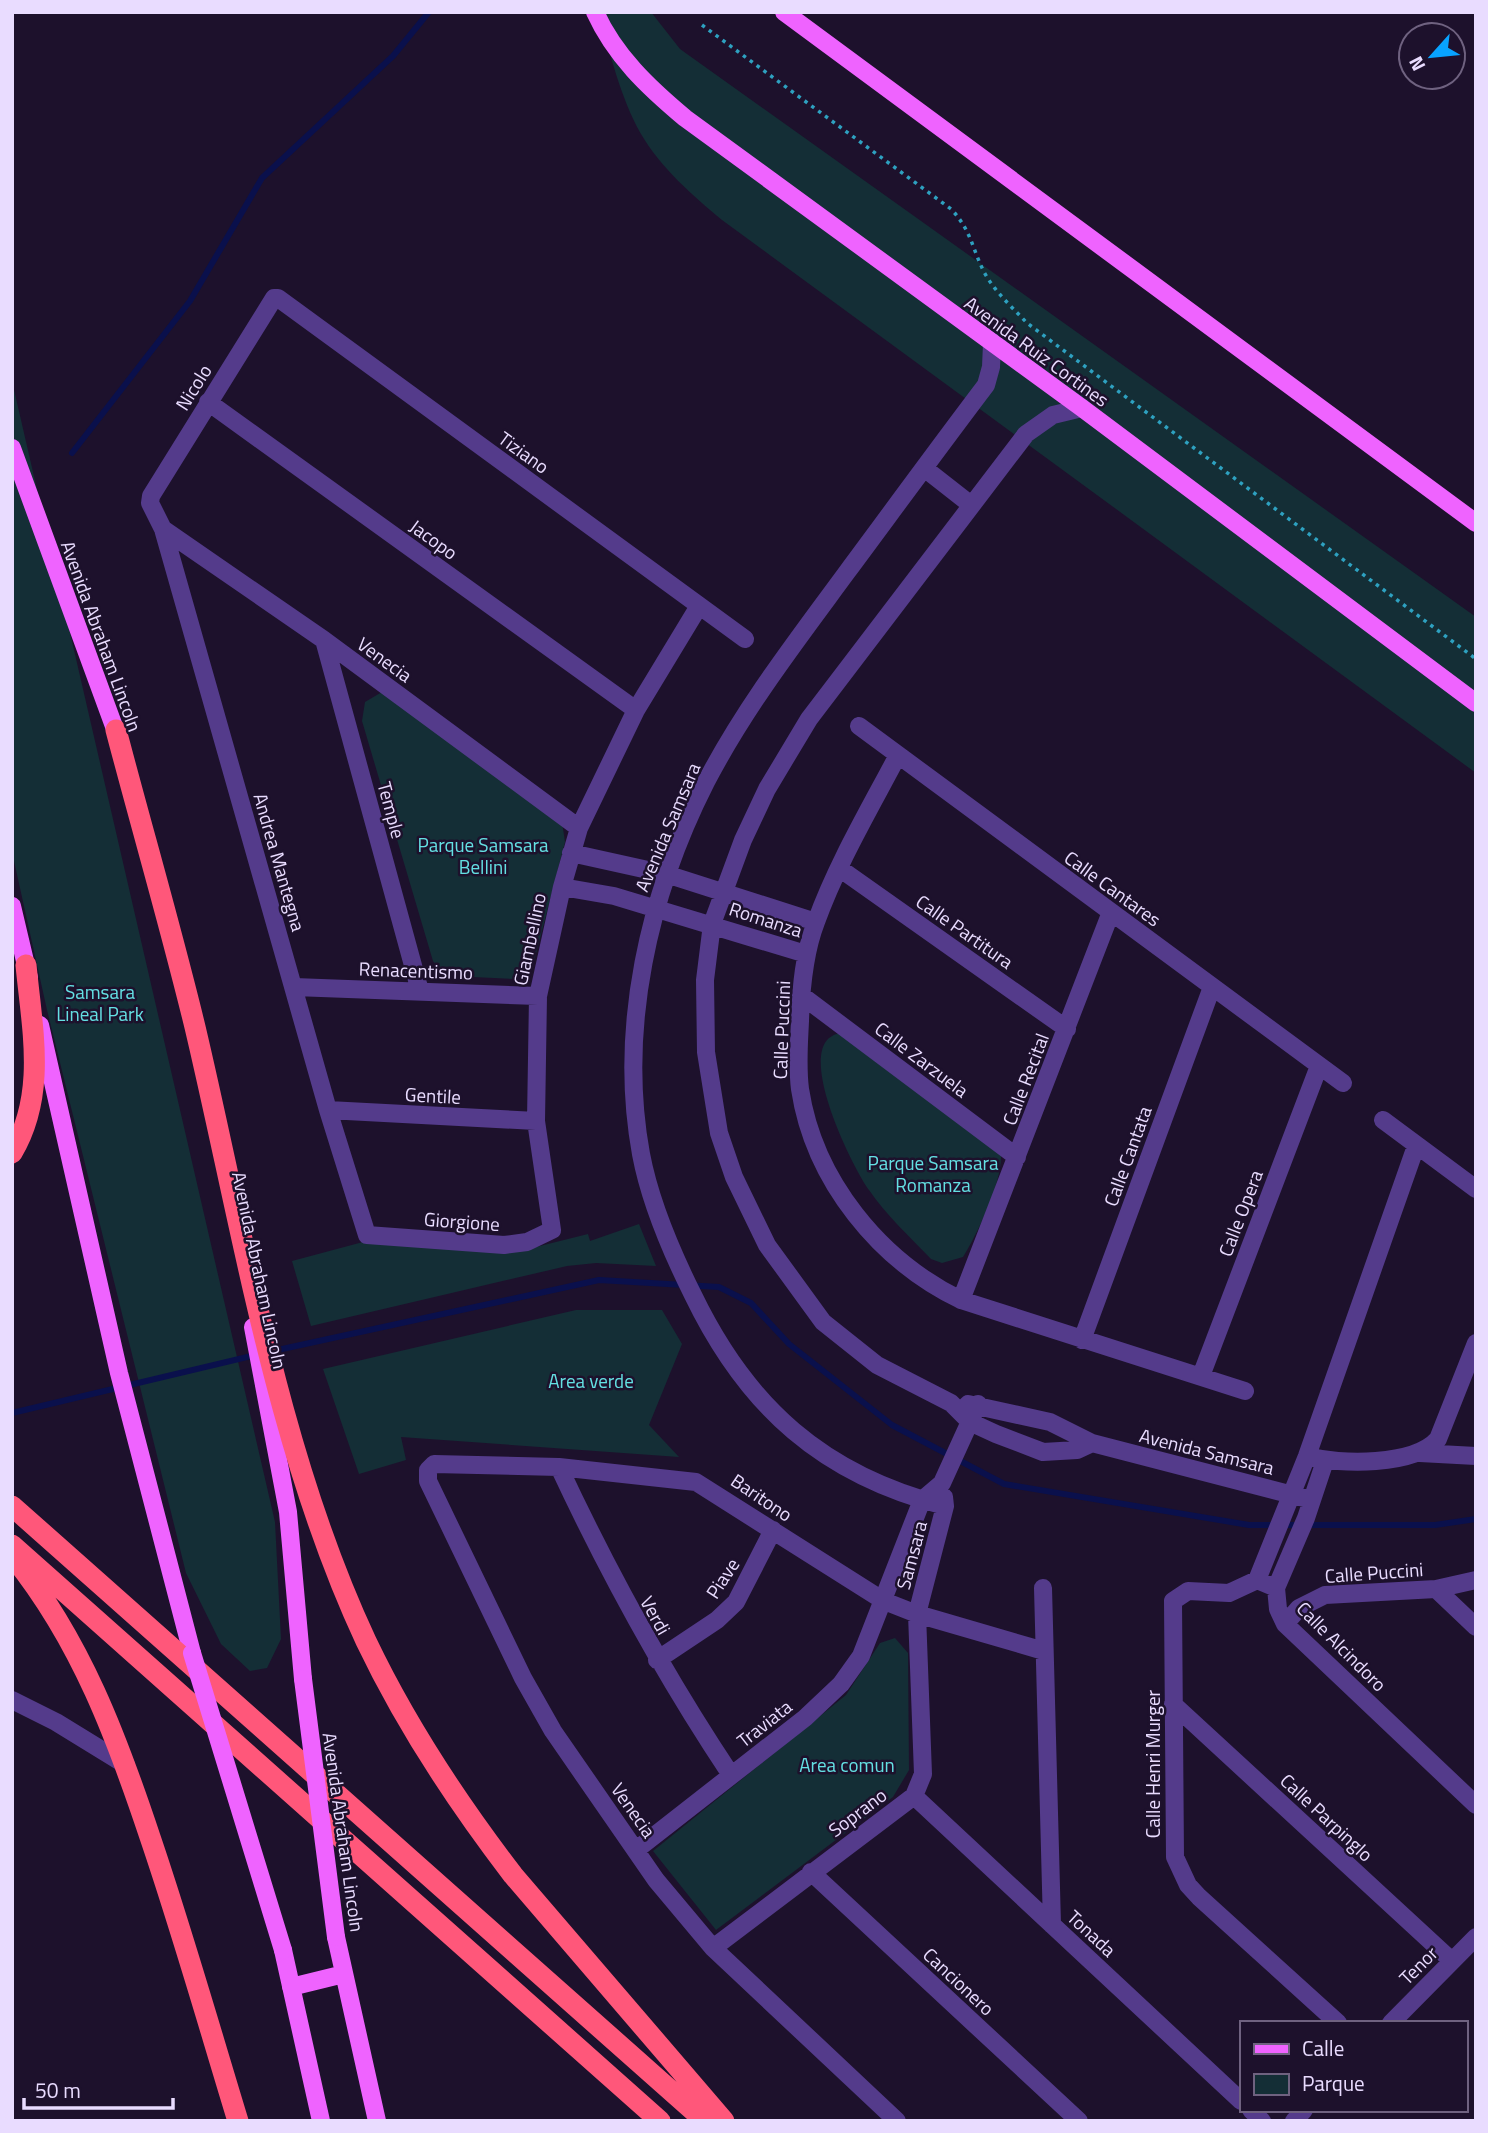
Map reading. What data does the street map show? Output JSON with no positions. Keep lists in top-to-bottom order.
{
  "streets": {
    "main road": ["Avenida Ruiz Cortines", "Avenida Abraham Lincoln"],
    "street": [
      "Nicolo",
      "Tiziano",
      "Jacopo",
      "Venecia",
      "Temple",
      "Avenida Samsara",
      "Andrea Mantegna",
      "Calle Cantares",
      "Romanza",
      "Calle Partitura",
      "Giambellino",
      "Renacentismo",
      "Calle Puccini",
      "Calle Zarzuela",
      "Calle Recital",
      "Gentile",
      "Calle Cantata",
      "Calle Opera",
      "Giorgione",
      "Baritono",
      "Samsara",
      "Piave",
      "Verdi",
      "Calle Alcindoro",
      "Traviata",
      "Calle Henri Murger",
      "Soprano",
      "Calle Parpinglo",
      "Tonada",
      "Tenor",
      "Cancionero"
    ]
  },
  "crossings": [
    ["Avenida Ruiz Cortines", "Avenida Samsara"],
    ["Nicolo", "Tiziano"],
    ["Nicolo", "Jacopo"],
    ["Nicolo", "Andrea Mantegna"],
    ["Tiziano", "Giambellino"],
    ["Jacopo", "Giambellino"],
    ["Venecia", "Temple"],
    ["Venecia", "Andrea Mantegna"],
    ["Venecia", "Giambellino"],
    ["Venecia", "Baritono"],
    ["Venecia", "Traviata"],
    ["Venecia", "Soprano"],
    ["Temple", "Renacentismo"],
    ["Avenida Samsara", "Romanza"],
    ["Avenida Samsara", "Samsara"],
    ["Andrea Mantegna", "Renacentismo"],
    ["Andrea Mantegna", "Gentile"],
    ["Andrea Mantegna", "Giorgione"],
    ["Calle Cantares", "Calle Puccini"],
    ["Calle Cantares", "Calle Recital"],
    ["Calle Cantares", "Calle Cantata"],
    ["Calle Cantares", "Calle Opera"],
    ["Romanza", "Giambellino"],
    ["Romanza", "Calle Puccini"],
    ["Calle Partitura", "Calle Puccini"],
    ["Calle Partitura", "Calle Recital"],
    ["Giambellino", "Renacentismo"],
    ["Giambellino", "Gentile"],
    ["Giambellino", "Giorgione"],
    ["Calle Puccini", "Calle Zarzuela"],
    ["Calle Puccini", "Calle Recital"],
    ["Calle Puccini", "Calle Cantata"],
    ["Calle Puccini", "Calle Opera"],
    ["Calle Puccini", "Calle Alcindoro"],
    ["Calle Zarzuela", "Calle Recital"],
    ["Baritono", "Samsara"],
    ["Baritono", "Piave"],
    ["Baritono", "Verdi"],
    ["Baritono", "Traviata"],
    ["Baritono", "Soprano"],
    ["Samsara", "Traviata"],
    ["Samsara", "Soprano"],
    ["Piave", "Verdi"],
    ["Verdi", "Traviata"],
    ["Calle Henri Murger", "Calle Parpinglo"],
    ["Soprano", "Tonada"],
    ["Soprano", "Cancionero"],
    ["Calle Parpinglo", "Tenor"]
  ],
  "parks": [
    "Parque Samsara Bellini",
    "Samsara Lineal Park",
    "Parque Samsara Romanza",
    "Area verde",
    "Area comun"
  ],
  "legend": ["Calle", "Parque"],
  "scale_bar": "50 m",
  "north": "bottom left"
}
